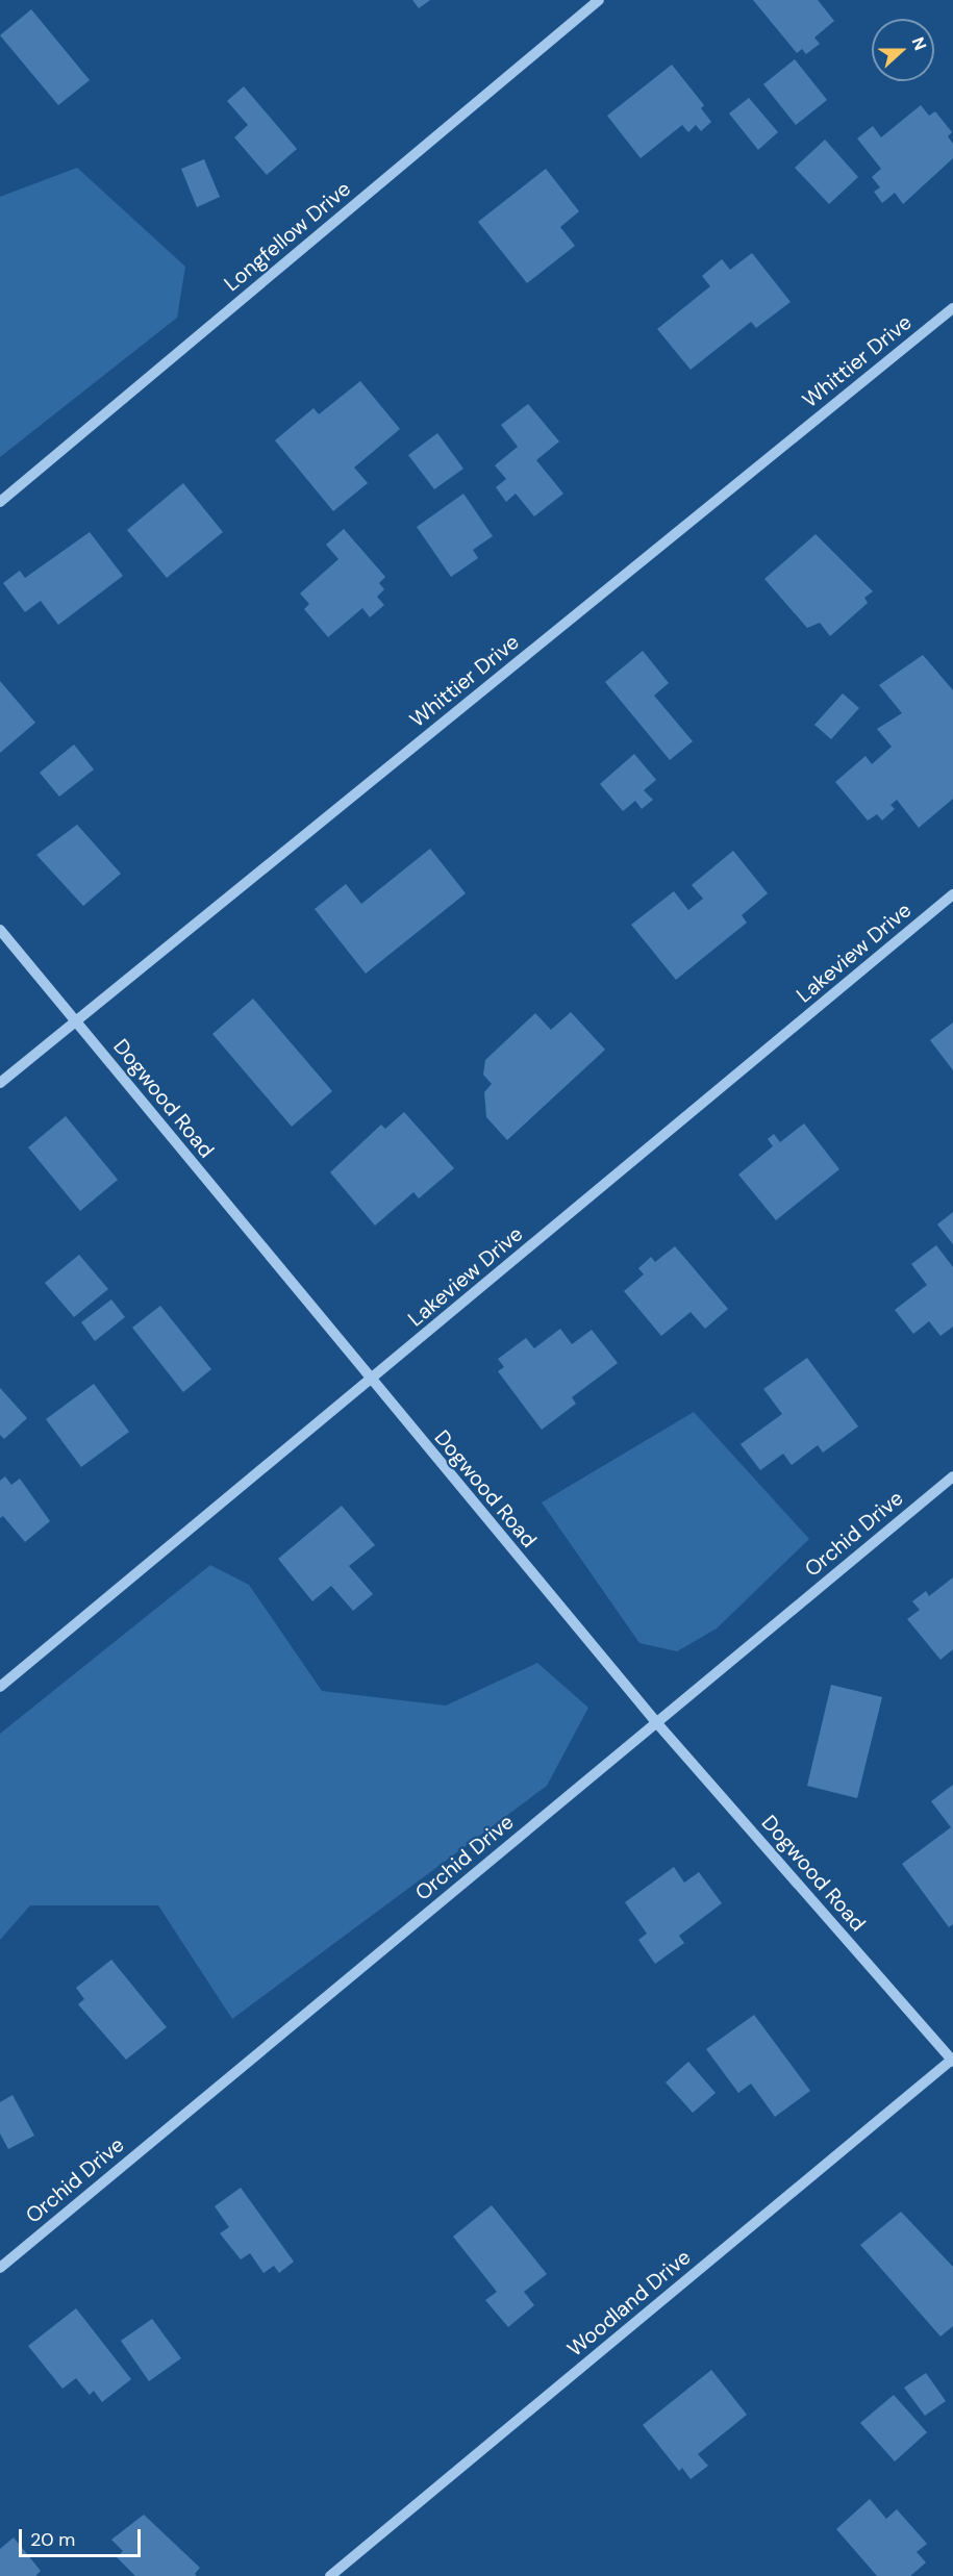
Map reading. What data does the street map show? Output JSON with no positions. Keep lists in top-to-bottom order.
{
  "streets": {
    "street": [
      "Longfellow Drive",
      "Whittier Drive",
      "Lakeview Drive",
      "Dogwood Road",
      "Orchid Drive",
      "Woodland Drive"
    ]
  },
  "crossings": [
    ["Whittier Drive", "Dogwood Road"],
    ["Lakeview Drive", "Dogwood Road"],
    ["Dogwood Road", "Orchid Drive"],
    ["Dogwood Road", "Woodland Drive"]
  ],
  "scale_bar": "20 m",
  "north": "right"
}
